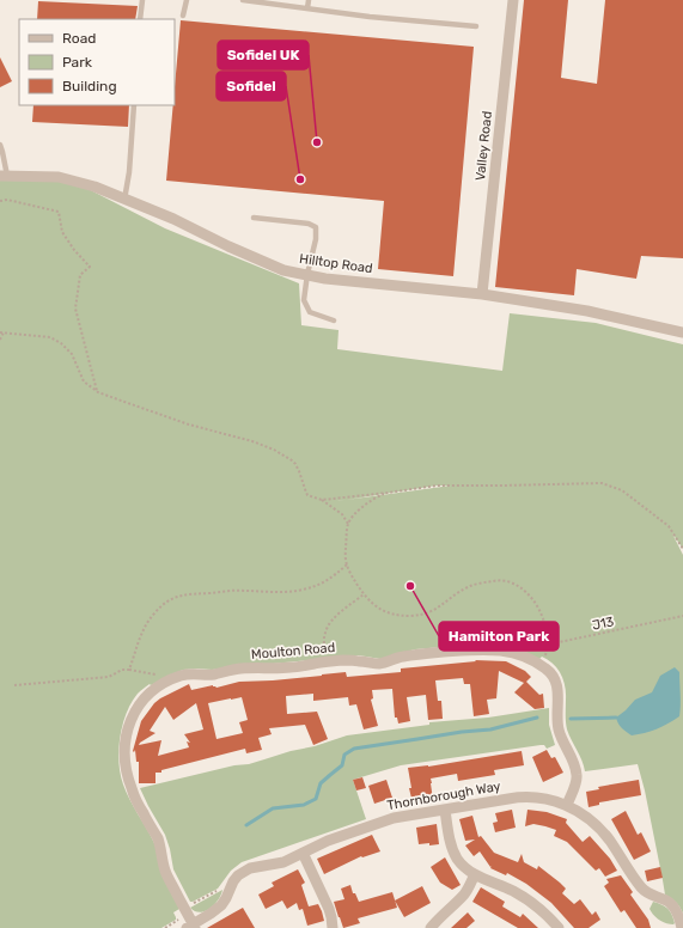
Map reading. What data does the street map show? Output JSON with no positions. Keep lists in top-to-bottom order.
{
  "streets": {
    "street": [
      "Valley Road",
      "Hilltop Road",
      "Moulton Road",
      "Thornborough Way"
    ],
    "path": ["J13"]
  },
  "crossings": [
    ["Valley Road", "Hilltop Road"],
    ["Moulton Road", "Thornborough Way"]
  ],
  "places": ["Sofidel UK", "Sofidel", "Hamilton Park"],
  "legend": ["Road", "Park", "Building"]
}
